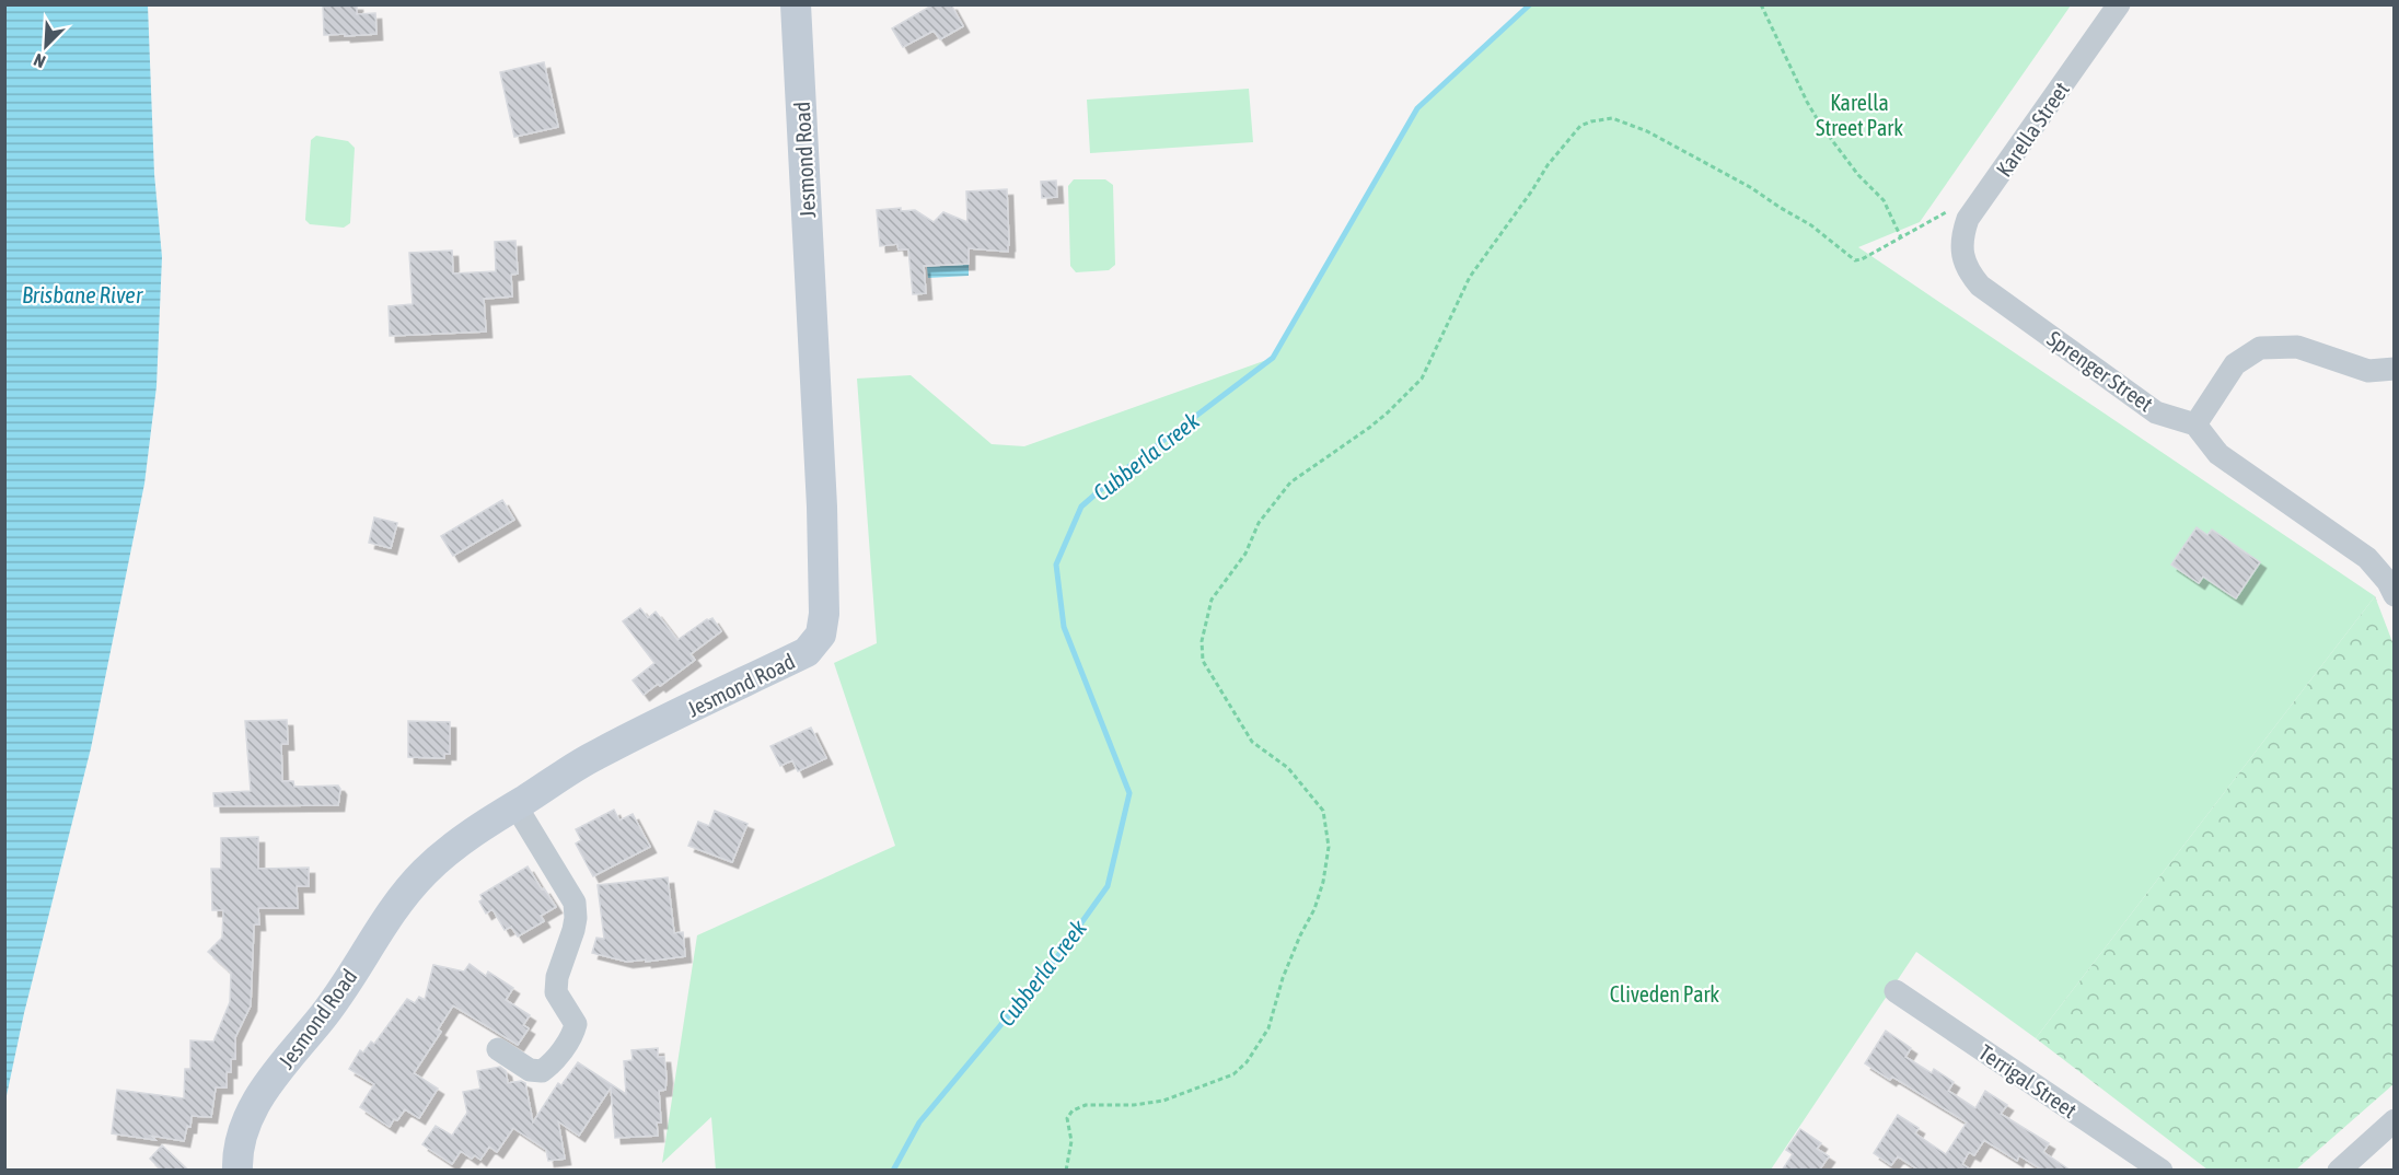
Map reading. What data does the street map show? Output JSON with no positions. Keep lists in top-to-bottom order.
{
  "streets": {
    "street": [
      "Karella Street",
      "Jesmond Road",
      "Sprenger Street",
      "Terrigal Street"
    ]
  },
  "crossings": [
    ["Karella Street", "Sprenger Street"]
  ],
  "water": ["Brisbane River", "Cubberla Creek"],
  "parks": ["Karella Street Park", "Cliveden Park"],
  "north": "bottom left"
}
